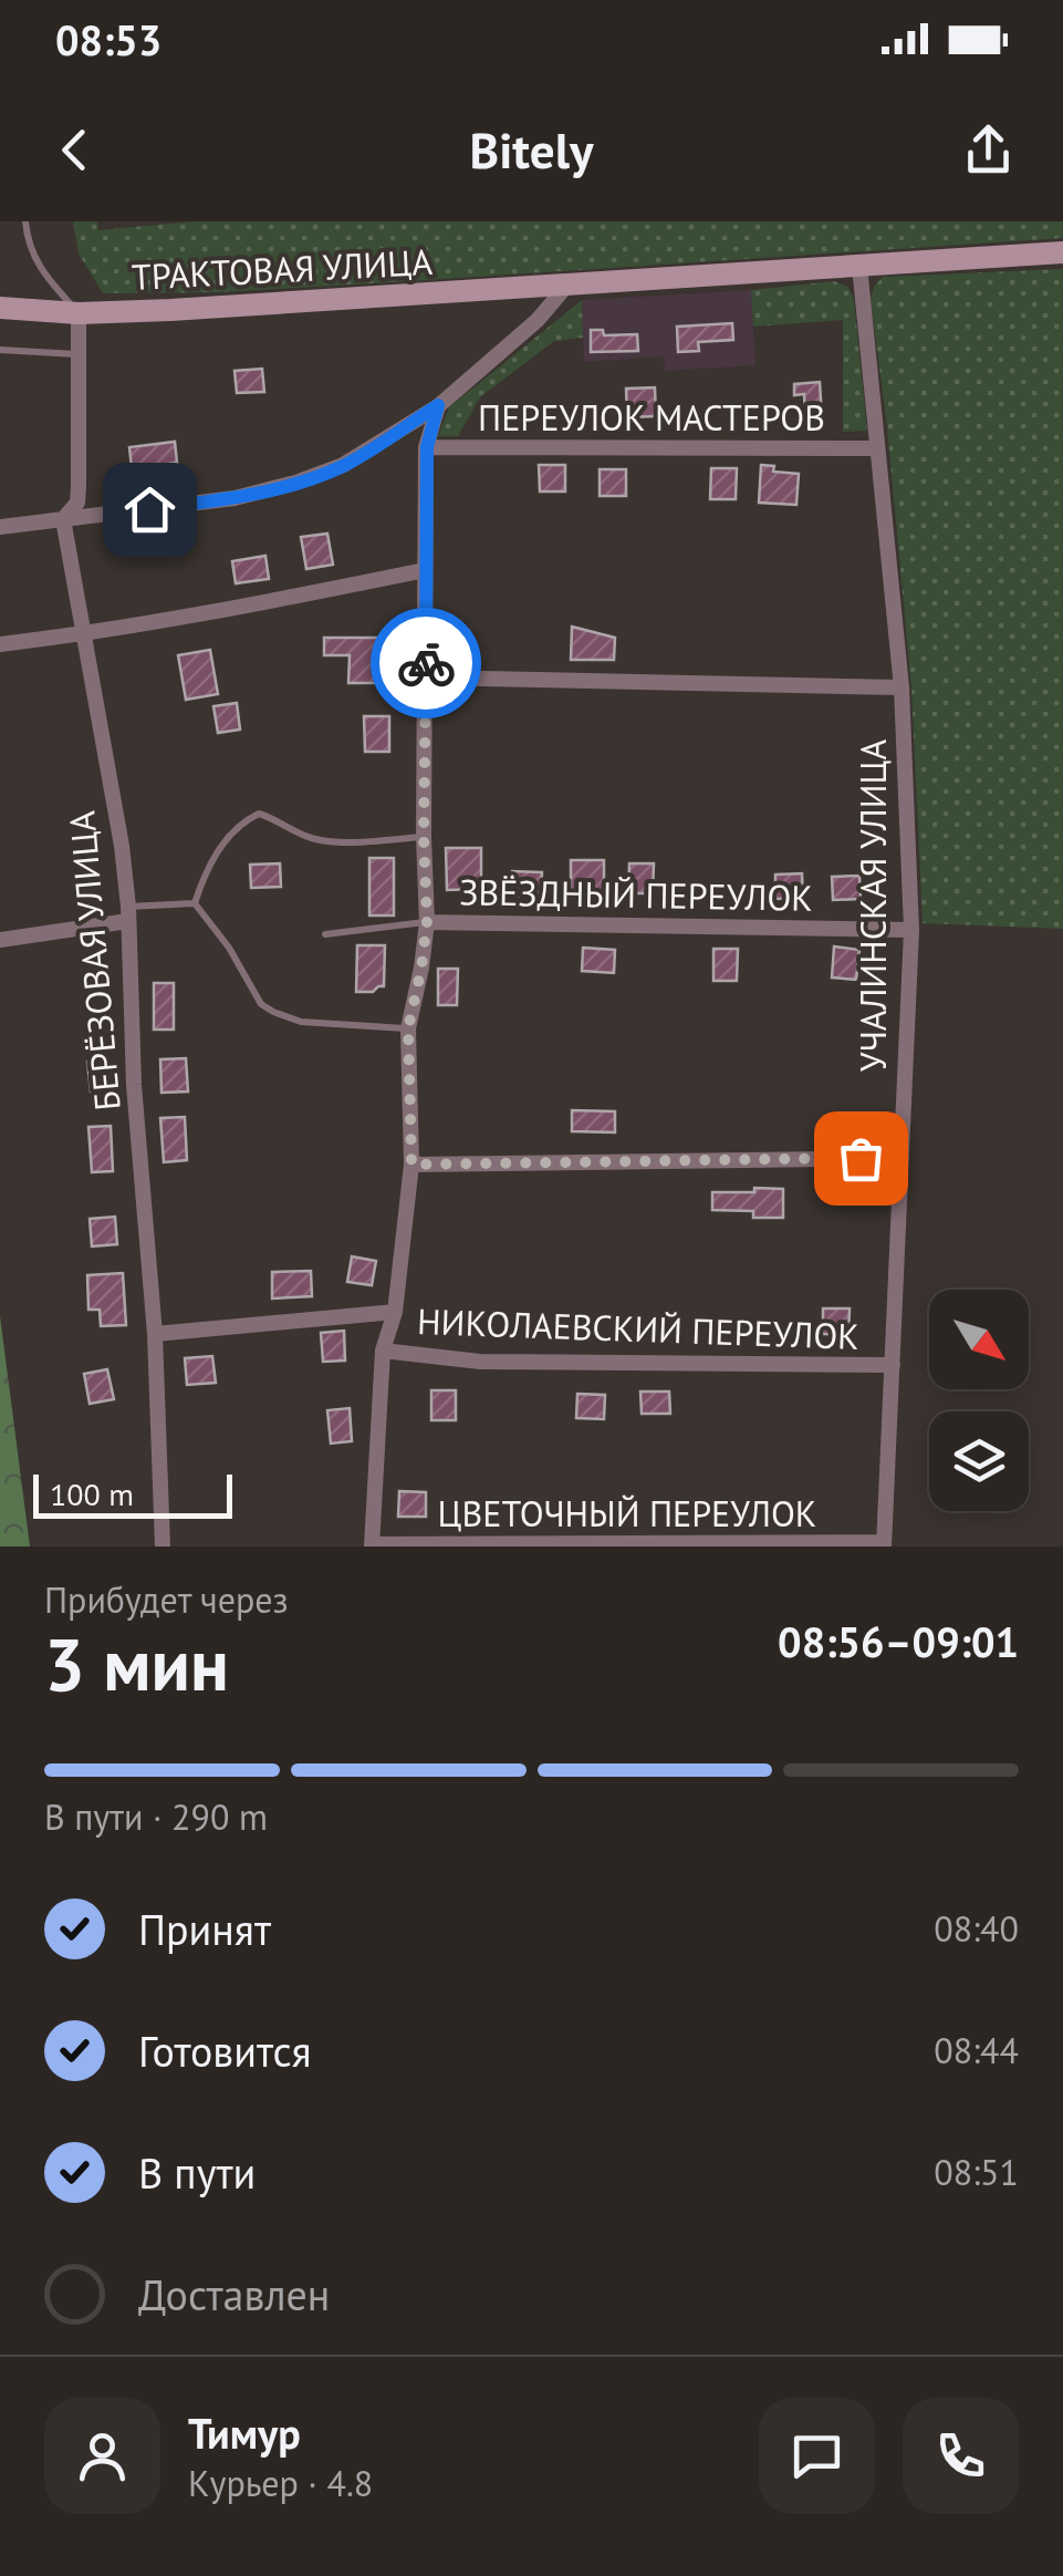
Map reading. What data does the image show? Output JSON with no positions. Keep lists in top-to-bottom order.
{
  "streets": {
    "main road": ["ТРАКТОВАЯ УЛИЦА"],
    "street": [
      "ПЕРЕУЛОК МАСТЕРОВ",
      "ЗВЁЗДНЫЙ ПЕРЕУЛОК",
      "УЧАЛИНСКАЯ УЛИЦА",
      "БЕРЁЗОВАЯ УЛИЦА",
      "НИКОЛАЕВСКИЙ ПЕРЕУЛОК",
      "ЦВЕТОЧНЫЙ ПЕРЕУЛОК"
    ]
  },
  "crossings": [
    ["ТРАКТОВАЯ УЛИЦА", "УЧАЛИНСКАЯ УЛИЦА"],
    ["ТРАКТОВАЯ УЛИЦА", "БЕРЁЗОВАЯ УЛИЦА"],
    ["ПЕРЕУЛОК МАСТЕРОВ", "УЧАЛИНСКАЯ УЛИЦА"],
    ["ЗВЁЗДНЫЙ ПЕРЕУЛОК", "УЧАЛИНСКАЯ УЛИЦА"],
    ["УЧАЛИНСКАЯ УЛИЦА", "НИКОЛАЕВСКИЙ ПЕРЕУЛОК"],
    ["УЧАЛИНСКАЯ УЛИЦА", "ЦВЕТОЧНЫЙ ПЕРЕУЛОК"]
  ],
  "scale_bar": "100 m",
  "north": "bottom right",
  "page": {
    "status": "08:53",
    "header": "Bitely",
    "scale": "100 m",
    "heading": ["3 мин", "Прибудет через", "08:56–09:01"],
    "panel": ["Тимур", "Курьер · 4.8"],
    "bar": "В пути · 290 m",
    "list": [
      ["Принят", "08:40"],
      ["Готовится", "08:44"],
      ["В пути", "08:51"],
      "Доставлен"
    ]
  }
}
